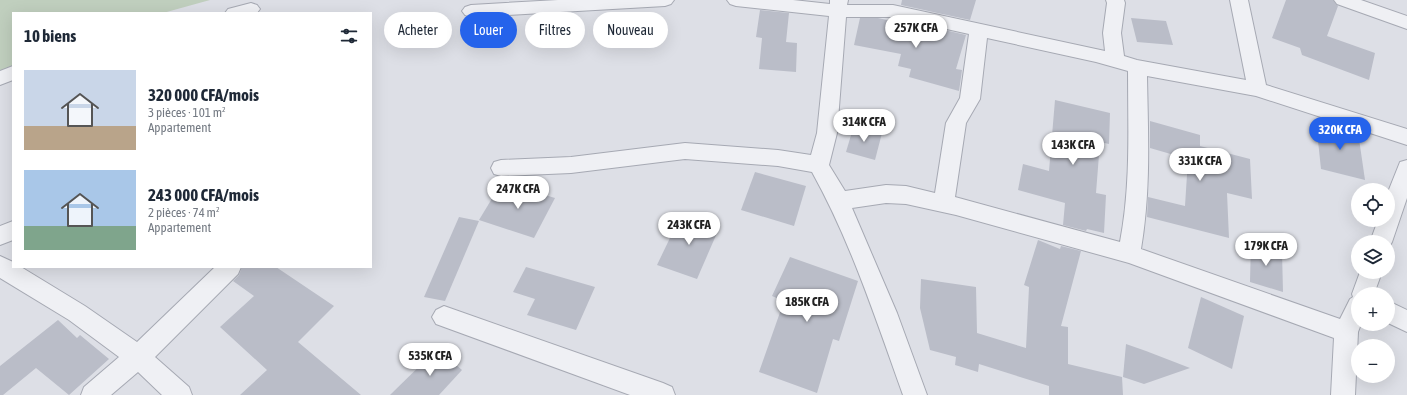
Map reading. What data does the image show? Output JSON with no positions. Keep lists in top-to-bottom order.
{
  "page": {
    "chip": [
      "Acheter",
      "Louer",
      "Filtres",
      "Nouveau"
    ],
    "heading": "10 biens",
    "price": [
      "257K CFA",
      "314K CFA",
      "320K CFA",
      "143K CFA",
      "331K CFA",
      "247K CFA",
      "243K CFA",
      "179K CFA",
      "185K CFA",
      "535K CFA"
    ],
    "list": [
      {
        "name": "320 000 CFA/mois",
        "note": "3 pièces · 101 m² · Appartement"
      },
      {
        "name": "243 000 CFA/mois",
        "note": "2 pièces · 74 m² · Appartement"
      }
    ],
    "map_buttons": ["+", "−"]
  }
}
